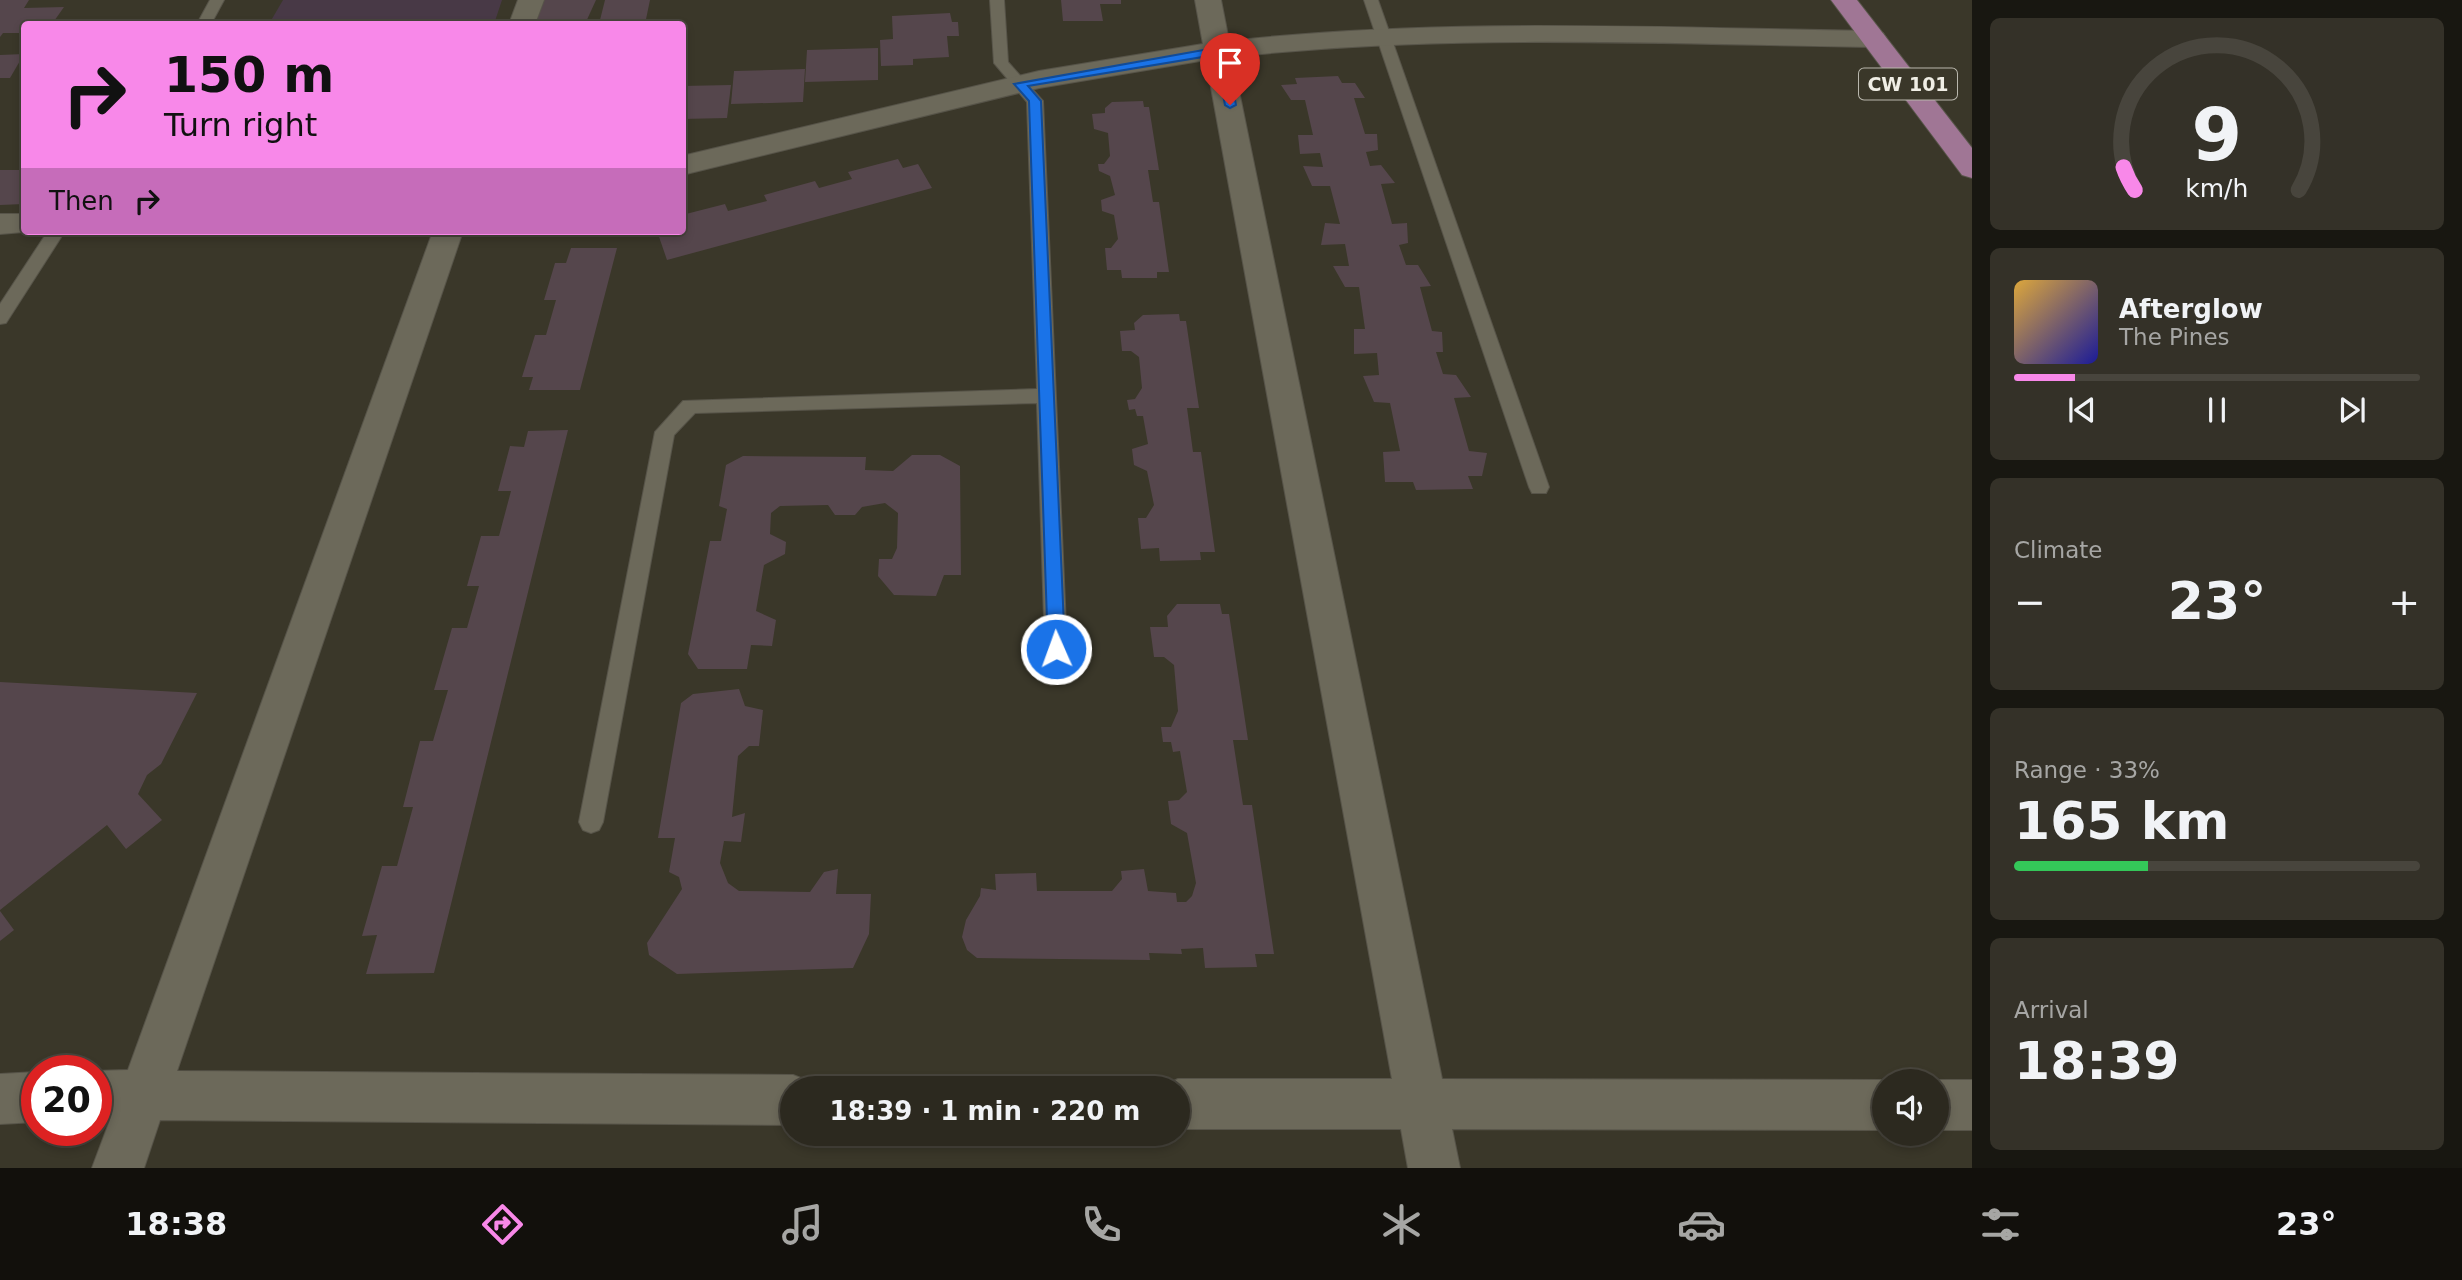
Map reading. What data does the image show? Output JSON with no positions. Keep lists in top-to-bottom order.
{
  "streets": {
    "main road": ["CW 101"]
  },
  "page": {
    "turn": ["150 m", "Turn right"],
    "then": "Then",
    "song": ["Afterglow", "The Pines"],
    "tile": [
      "Climate",
      ["Range · 33%", "165 km"],
      ["Arrival", "18:39"]
    ],
    "heat": ["−", "23°", "+"],
    "limit": "20",
    "trip": "18:39 · 1 min · 220 m",
    "tabs": ["18:38", "23°"],
    "gauge": ["9", "km/h"]
  }
}
